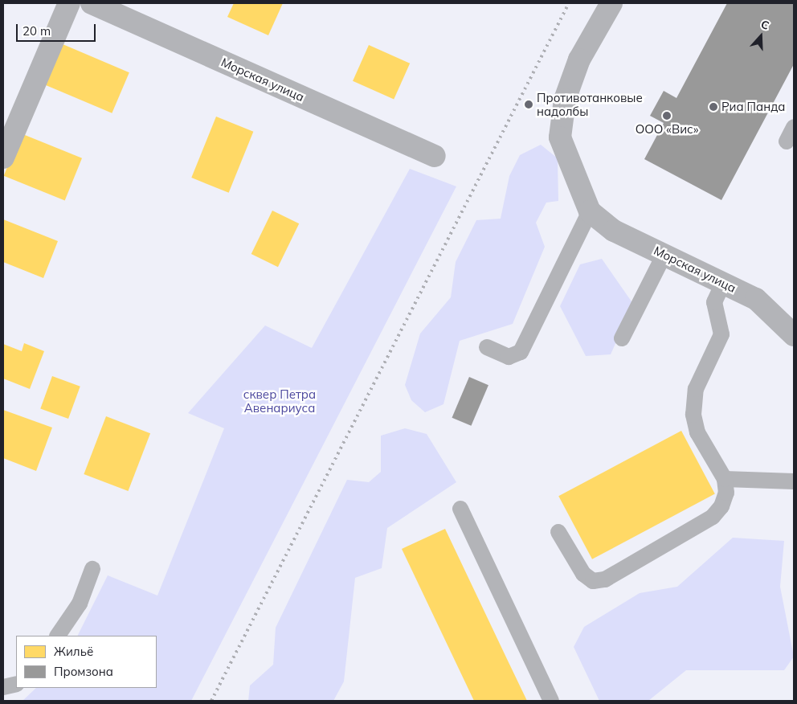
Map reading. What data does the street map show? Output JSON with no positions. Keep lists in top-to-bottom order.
{
  "streets": {
    "street": ["Морская улица"]
  },
  "parks": ["сквер Петра Авенариуса"],
  "places": ["Противотанковые надолбы", "Риа Панда", "ООО «Вис»"],
  "legend": ["Жильё", "Промзона"],
  "scale_bar": "20 m",
  "north": "top"
}
